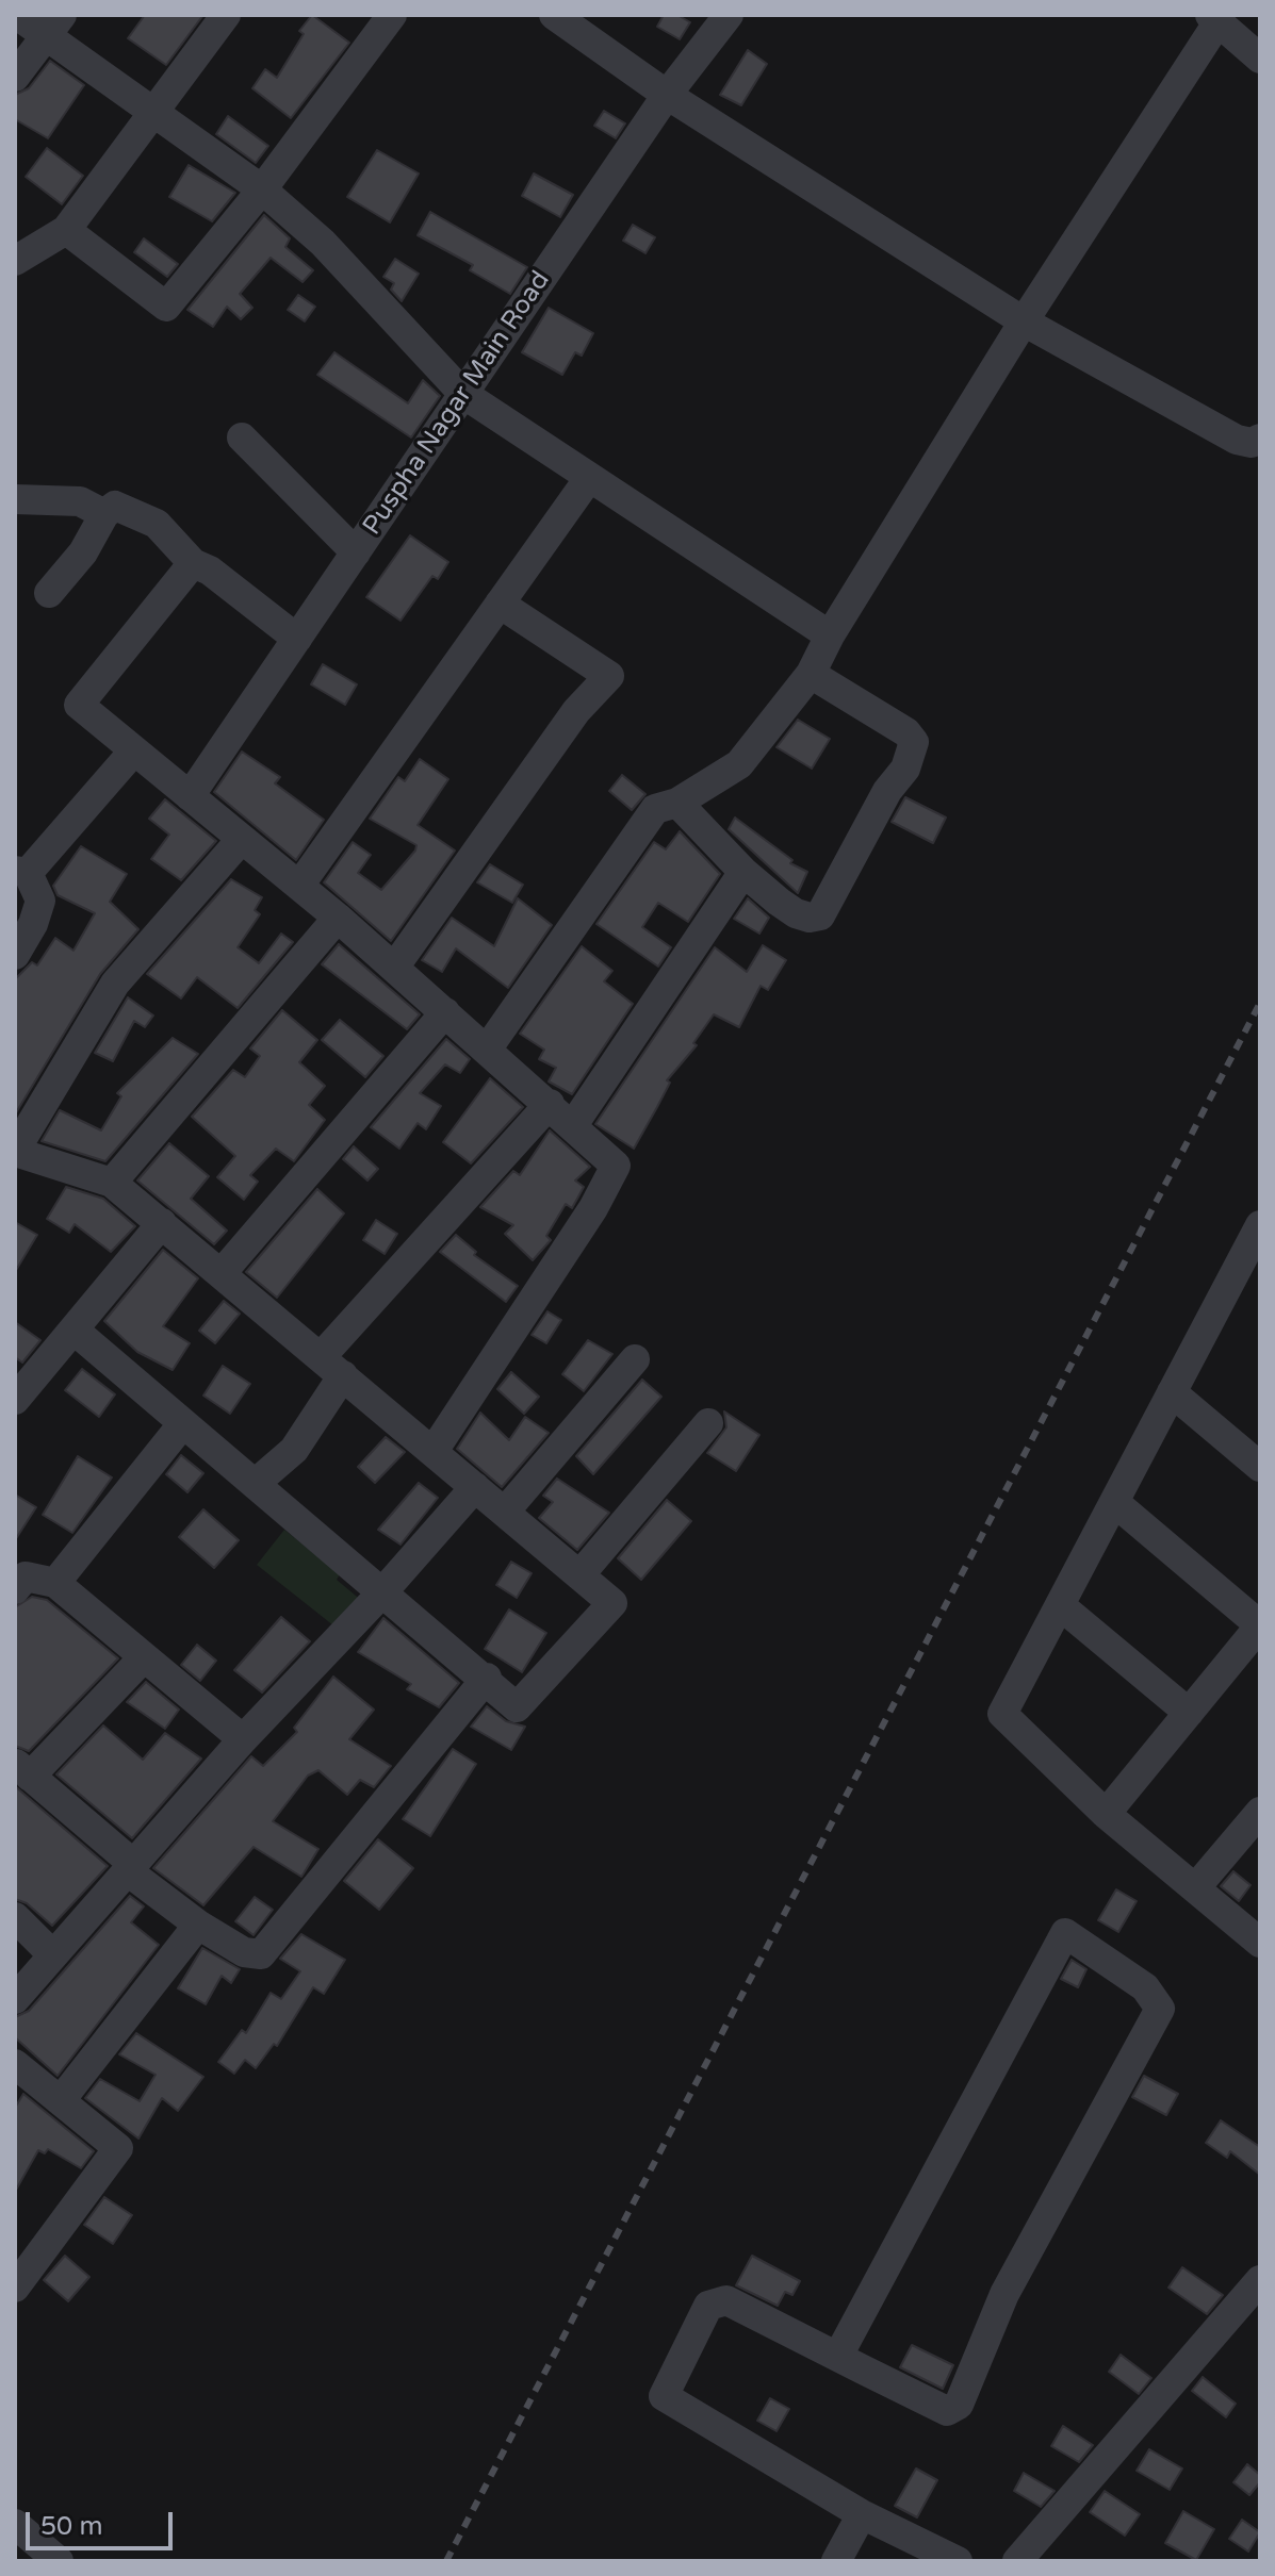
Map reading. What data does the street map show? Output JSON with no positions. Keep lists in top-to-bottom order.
{
  "streets": {
    "street": ["Puspha Nagar Main Road"]
  },
  "scale_bar": "50 m"
}
